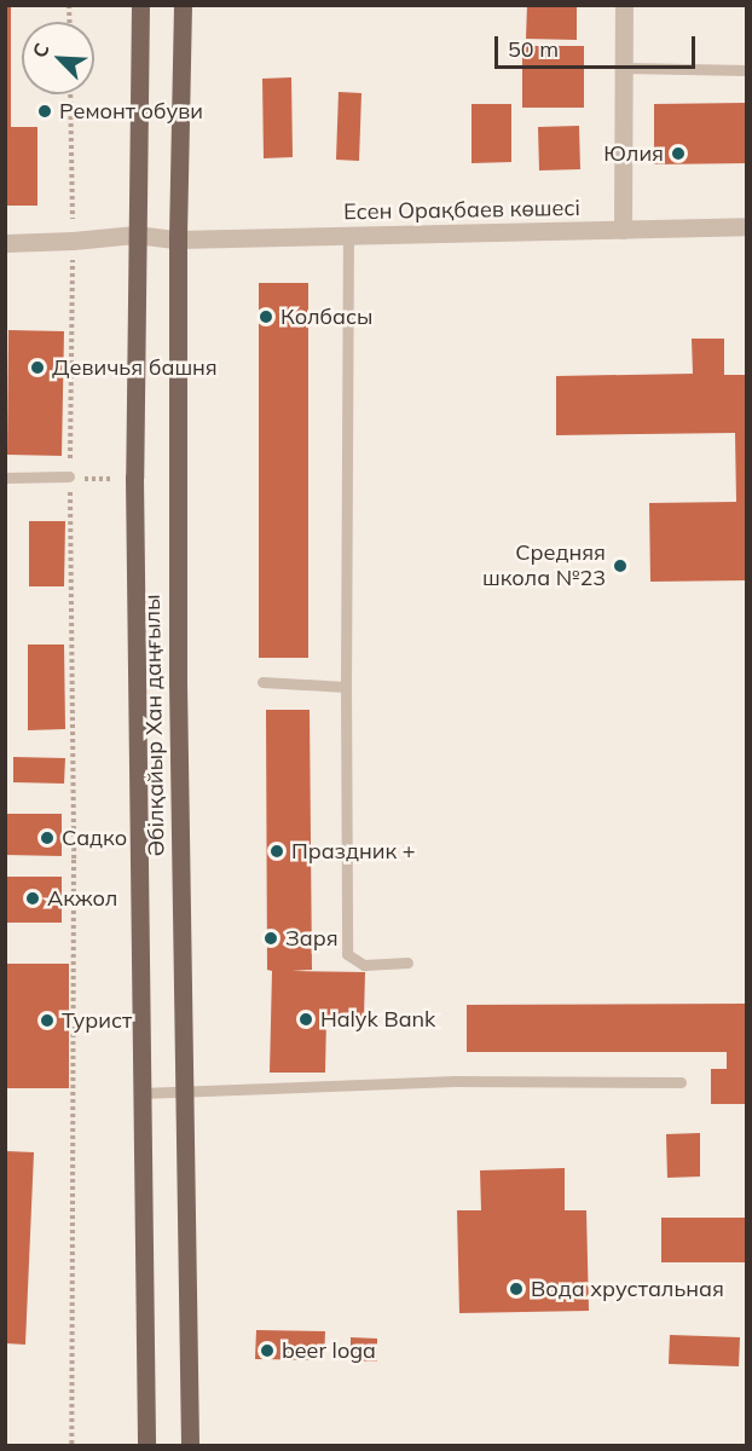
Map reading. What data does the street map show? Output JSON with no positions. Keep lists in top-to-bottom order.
{
  "streets": {
    "main road": ["Әбілқайыр Хан даңғылы"],
    "street": ["Есен Орақбаев көшесі"]
  },
  "crossings": [
    ["Есен Орақбаев көшесі", "Әбілқайыр Хан даңғылы"]
  ],
  "places": [
    "Ремонт обуви",
    "Юлия",
    "Колбасы",
    "Девичья башня",
    "Средняя школа №23",
    "Садко",
    "Праздник +",
    "Акжол",
    "Заря",
    "Halyk Bank",
    "Турист",
    "Вода хрустальная",
    "beer loga"
  ],
  "scale_bar": "50 m",
  "north": "top left"
}
